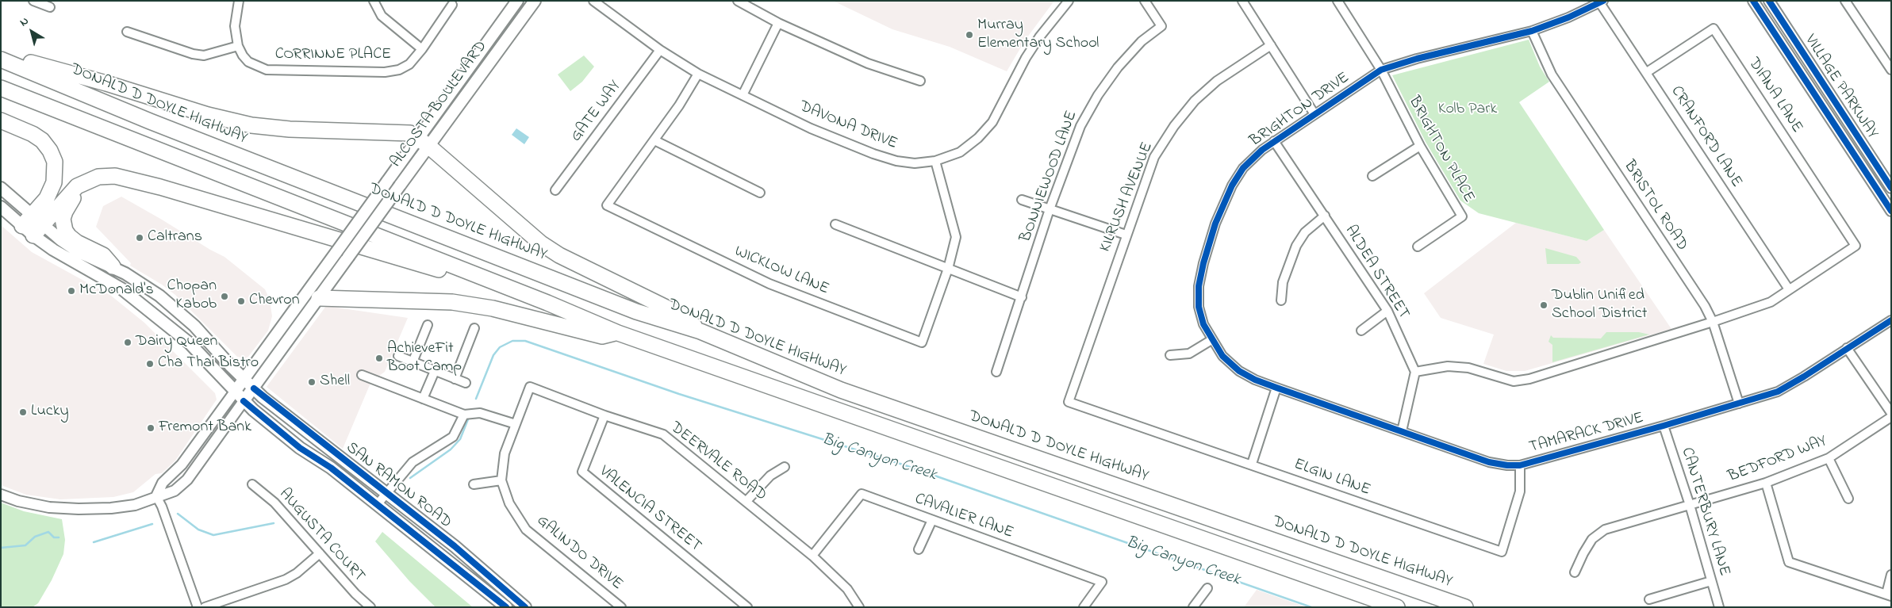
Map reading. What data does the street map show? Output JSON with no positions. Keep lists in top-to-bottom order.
{
  "streets": {
    "highway": ["DONALD D DOYLE HIGHWAY"],
    "main road": ["ALCOSTA BOULEVARD", "SAN RAMON ROAD"],
    "street": [
      "CORRINNE PLACE",
      "VILLAGE PARKWAY",
      "DIANA LANE",
      "BRIGHTON DRIVE",
      "GATE WAY",
      "DAVONA DRIVE",
      "CRANFORD LANE",
      "BRIGHTON PLACE",
      "BONNIEWOOD LANE",
      "KILRUSH AVENUE",
      "BRISTOL ROAD",
      "WICKLOW LANE",
      "ALDEA STREET",
      "TAMARACK DRIVE",
      "BEDFORD WAY",
      "DEERVALE ROAD",
      "ELGIN LANE",
      "VALENCIA STREET",
      "CANTERBURY LANE",
      "CAVALIER LANE",
      "AUGUSTA COURT",
      "GALINDO DRIVE"
    ]
  },
  "crossings": [
    ["DIANA LANE", "CRANFORD LANE"],
    ["ALCOSTA BOULEVARD", "SAN RAMON ROAD"],
    ["BRIGHTON DRIVE", "CRANFORD LANE"],
    ["BRIGHTON DRIVE", "BRIGHTON PLACE"],
    ["BRIGHTON DRIVE", "BRISTOL ROAD"],
    ["BRIGHTON DRIVE", "ALDEA STREET"],
    ["BRIGHTON DRIVE", "TAMARACK DRIVE"],
    ["GATE WAY", "DAVONA DRIVE"],
    ["DAVONA DRIVE", "WICKLOW LANE"],
    ["KILRUSH AVENUE", "ELGIN LANE"],
    ["BRISTOL ROAD", "TAMARACK DRIVE"],
    ["TAMARACK DRIVE", "ELGIN LANE"],
    ["TAMARACK DRIVE", "CANTERBURY LANE"],
    ["BEDFORD WAY", "CANTERBURY LANE"],
    ["DEERVALE ROAD", "VALENCIA STREET"],
    ["DEERVALE ROAD", "CAVALIER LANE"],
    ["DEERVALE ROAD", "GALINDO DRIVE"]
  ],
  "water": ["Big Canyon Creek"],
  "parks": ["Kolb Park"],
  "places": [
    "Murray Elementary School",
    "Caltrans",
    "McDonald's",
    "Chopan Kabob",
    "Chevron",
    "Dublin Unified School District",
    "Dairy Queen",
    "AchieveFit Boot Camp",
    "Cha Thai Bistro",
    "Shell",
    "Lucky",
    "Fremont Bank"
  ],
  "north": "top left"
}
